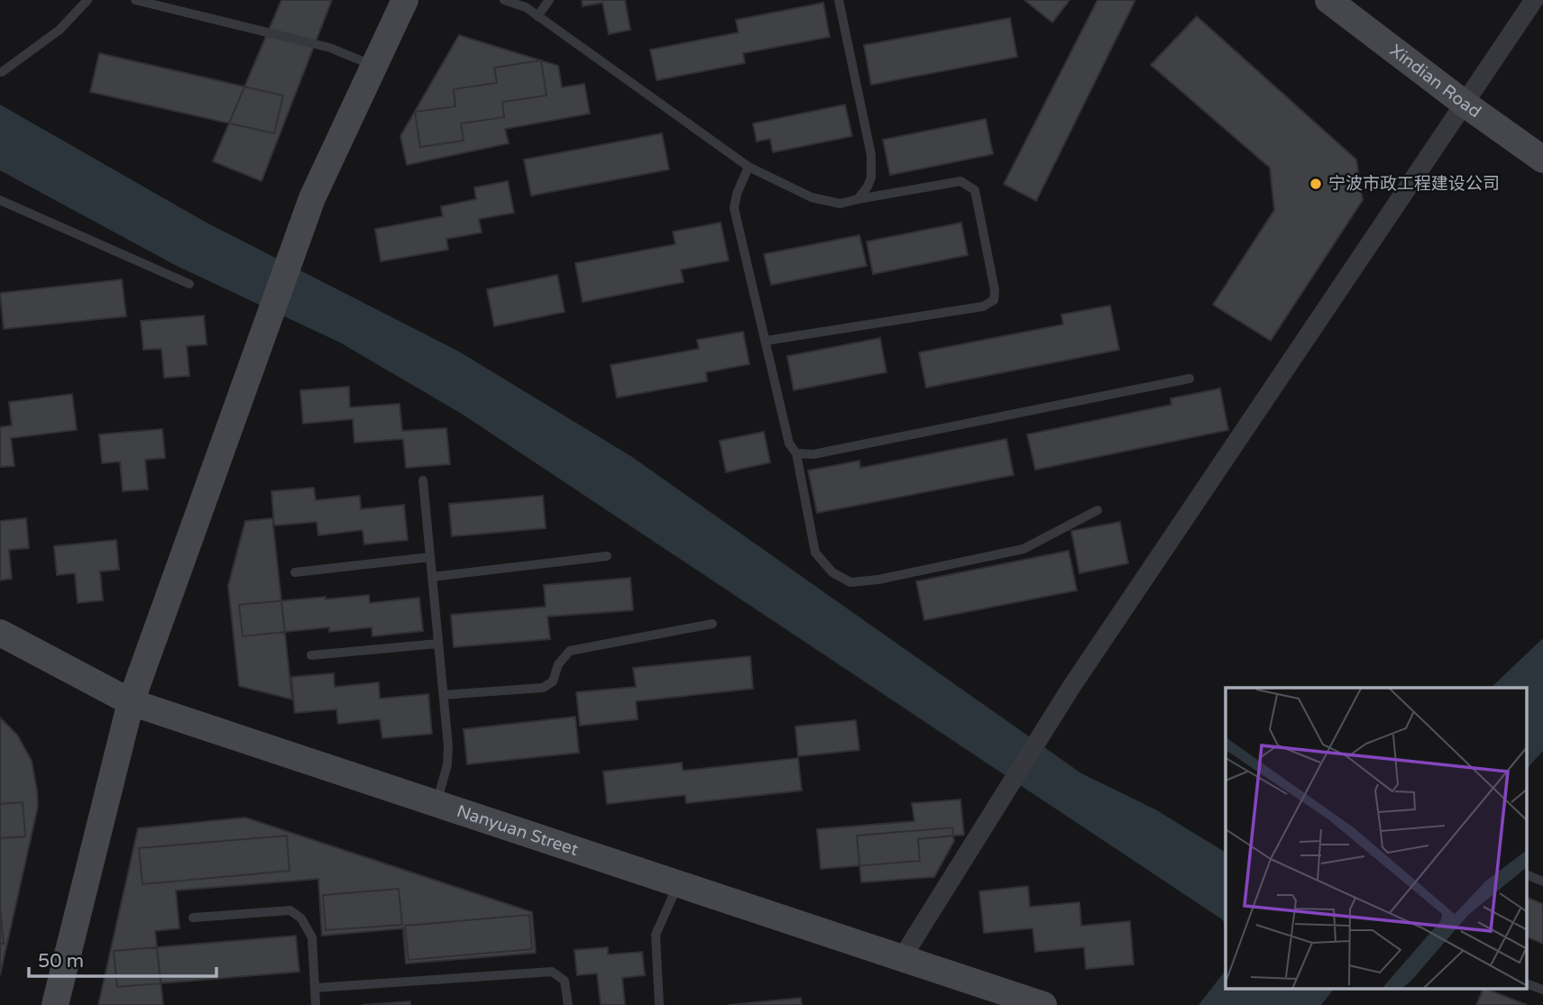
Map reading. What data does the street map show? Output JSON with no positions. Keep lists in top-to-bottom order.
{
  "streets": {
    "street": ["Xindian Road", "Nanyuan Street"]
  },
  "places": ["宁波市政工程建设公司"],
  "scale_bar": "50 m"
}
